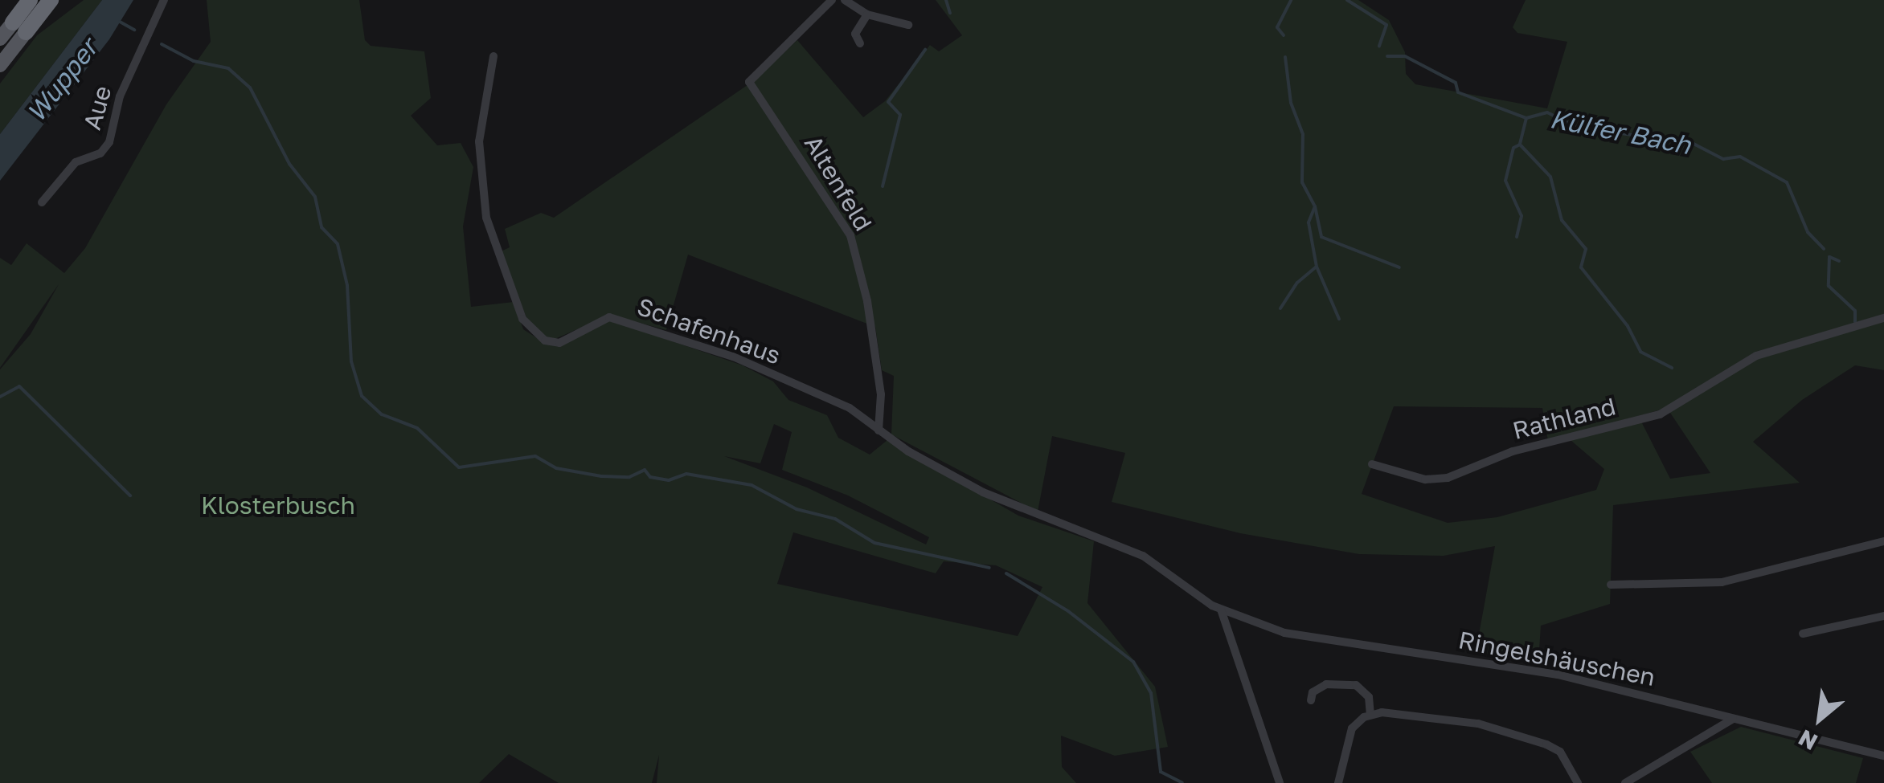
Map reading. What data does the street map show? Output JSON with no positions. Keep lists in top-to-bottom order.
{
  "streets": {
    "street": [
      "Aue",
      "Altenfeld",
      "Schafenhaus",
      "Rathland",
      "Ringelshäuschen"
    ]
  },
  "crossings": [
    ["Altenfeld", "Schafenhaus"],
    ["Schafenhaus", "Ringelshäuschen"]
  ],
  "water": ["Wupper", "Külfer Bach"],
  "parks": ["Klosterbusch"],
  "north": "bottom left"
}
